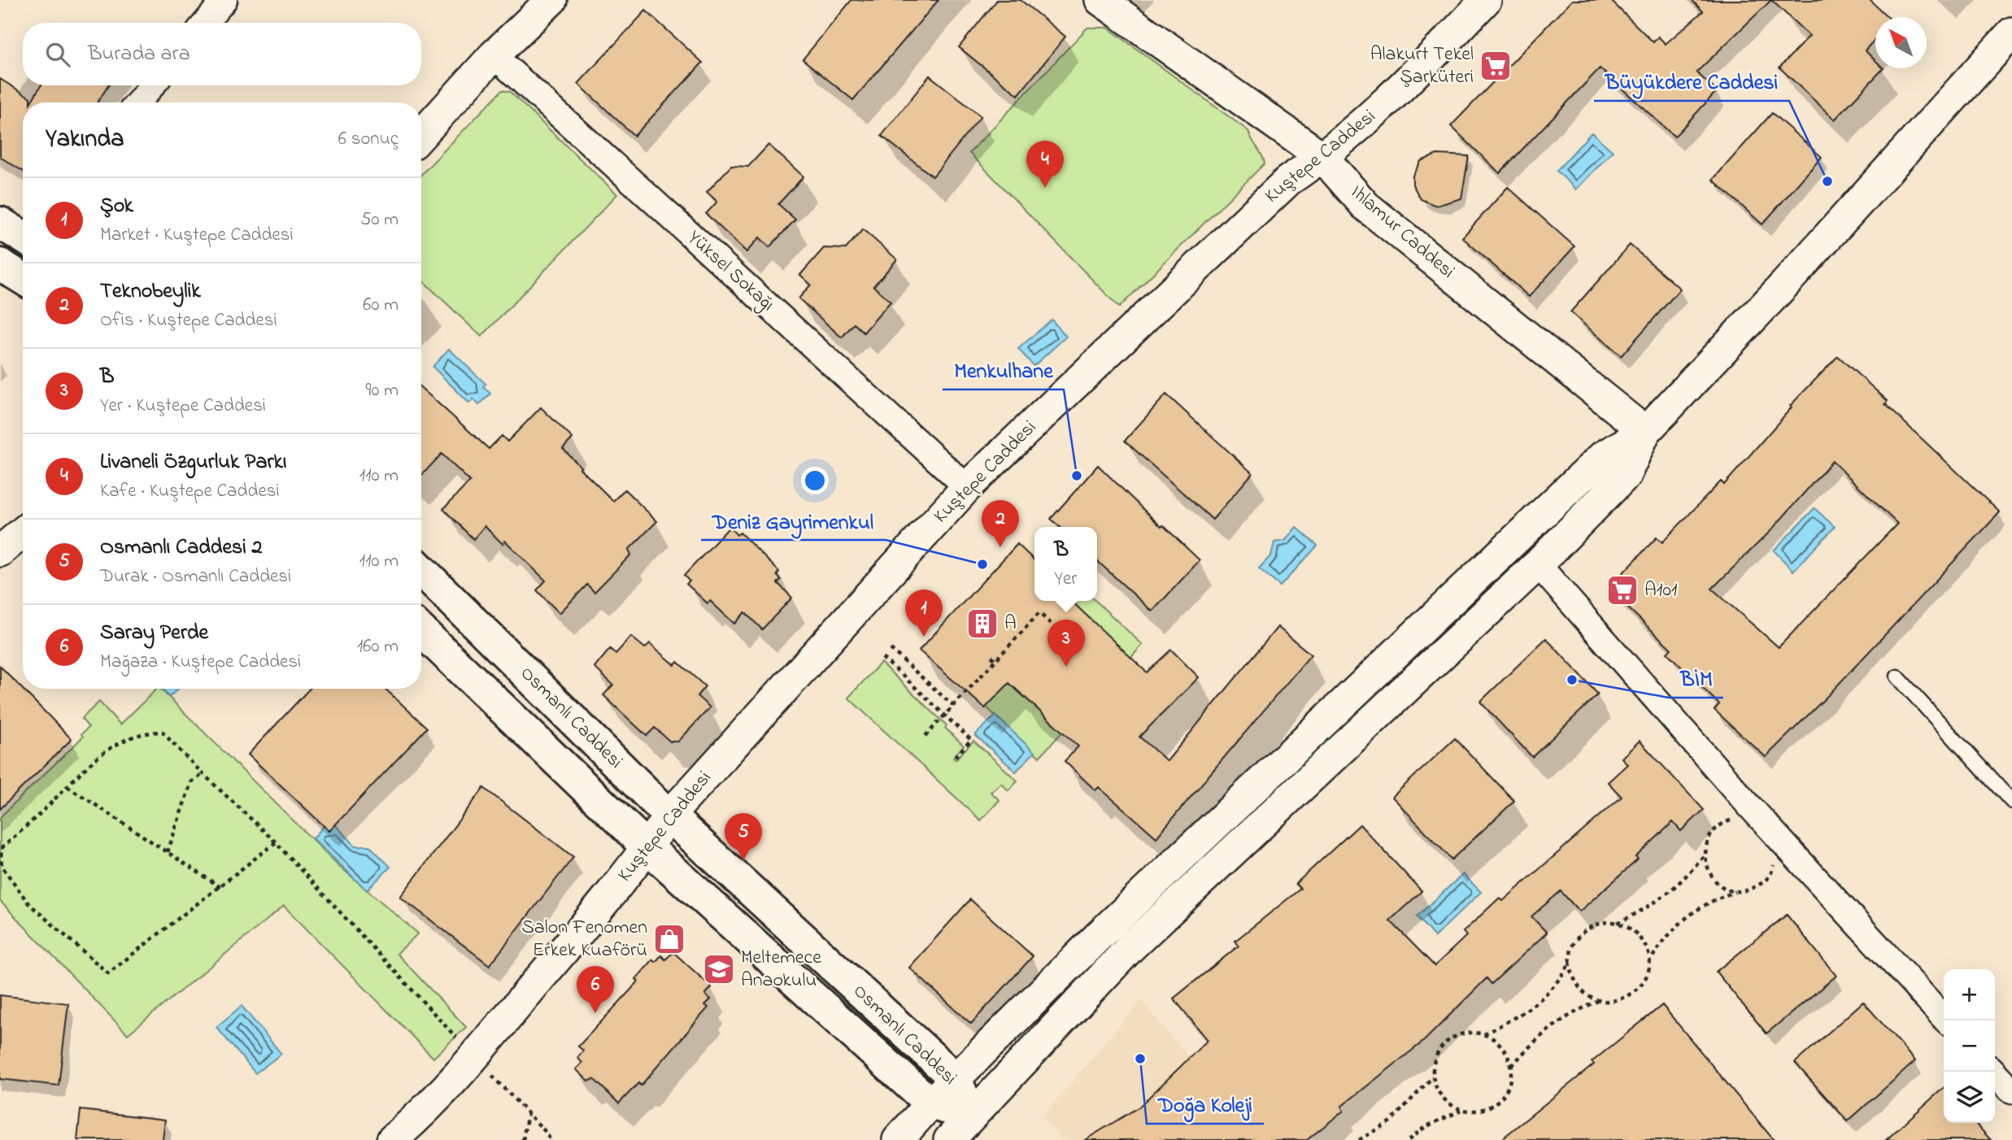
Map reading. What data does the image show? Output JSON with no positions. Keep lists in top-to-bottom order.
{
  "streets": {
    "main road": ["Osmanlı Caddesi"],
    "street": ["Kuştepe Caddesi", "Ihlamur Caddesi", "Yüksel Sokağı"]
  },
  "crossings": [
    ["Kuştepe Caddesi", "Ihlamur Caddesi"],
    ["Kuştepe Caddesi", "Yüksel Sokağı"],
    ["Kuştepe Caddesi", "Osmanlı Caddesi"]
  ],
  "places": {
    "supermarket": ["Alakurt Tekel Şarküteri", "A101"],
    "other": [
      "Büyükdere Caddesi",
      "Menkulhane",
      "Deniz Gayrimenkul",
      "BİM",
      "Doğa Koleji"
    ],
    "building": ["A"],
    "shop": ["Salon Fenomen Erkek Kuaförü"],
    "school or university": ["Meltemece Anaokulu"]
  },
  "north": "top left",
  "page": {
    "search": "Burada ara",
    "heading": ["Yakında", "6 sonuç"],
    "pins": [
      "4",
      "2",
      "1",
      "3",
      "5",
      "6"
    ],
    "list": [
      {
        "mark": "1",
        "name": "Şok",
        "note": "Market · Kuştepe Caddesi",
        "value": "50 m"
      },
      {
        "mark": "2",
        "name": "Teknobeylik",
        "note": "Ofis · Kuştepe Caddesi",
        "value": "60 m"
      },
      {
        "mark": "3",
        "name": "B",
        "note": "Yer · Kuştepe Caddesi",
        "value": "90 m"
      },
      {
        "mark": "4",
        "name": "Livaneli Özgurluk Parkı",
        "note": "Kafe · Kuştepe Caddesi",
        "value": "110 m"
      },
      {
        "mark": "5",
        "name": "Osmanlı Caddesi 2",
        "note": "Durak · Osmanlı Caddesi",
        "value": "110 m"
      },
      {
        "mark": "6",
        "name": "Saray Perde",
        "note": "Mağaza · Kuştepe Caddesi",
        "value": "160 m"
      }
    ],
    "popup": ["B", "Yer"],
    "map_buttons": ["+", "−"]
  }
}
